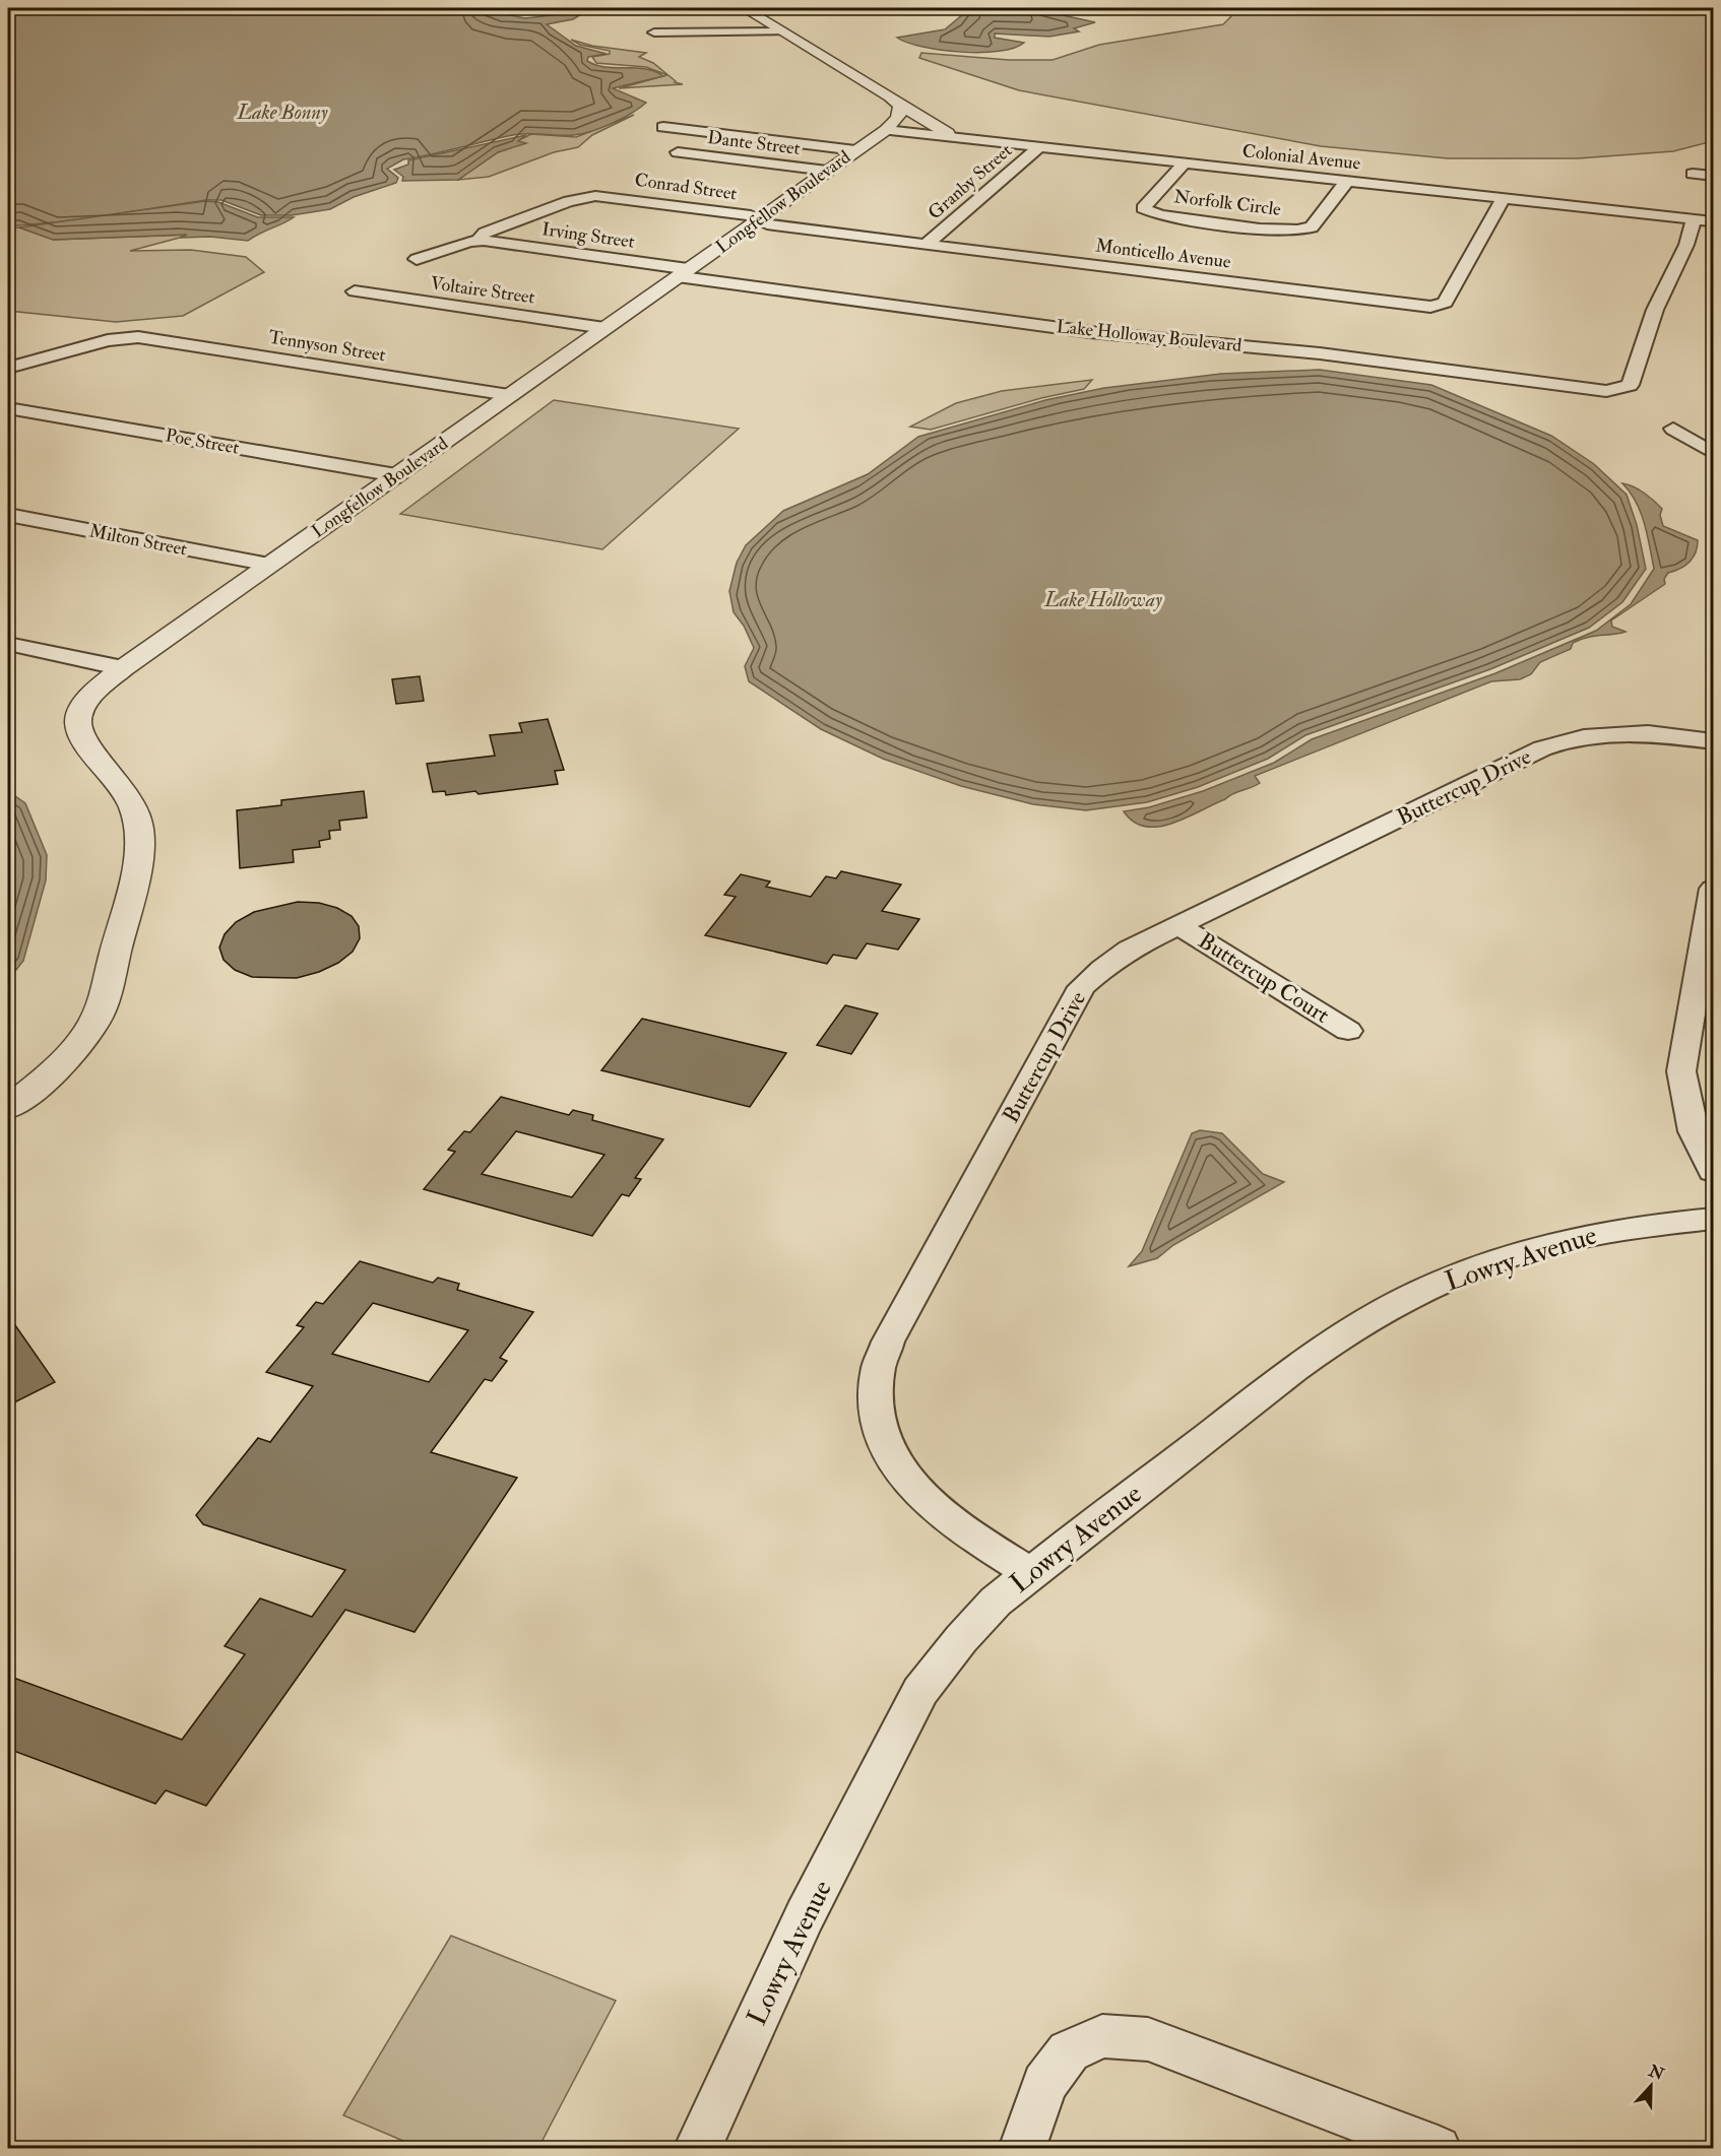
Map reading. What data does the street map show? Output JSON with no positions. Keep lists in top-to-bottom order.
{
  "streets": {
    "street": [
      "Dante Street",
      "Colonial Avenue",
      "Granby Street",
      "Conrad Street",
      "Longfellow Boulevard",
      "Norfolk Circle",
      "Irving Street",
      "Monticello Avenue",
      "Voltaire Street",
      "Lake Holloway Boulevard",
      "Tennyson Street",
      "Poe Street",
      "Milton Street",
      "Buttercup Drive",
      "Buttercup Court",
      "Lowry Avenue"
    ]
  },
  "crossings": [
    ["Dante Street", "Longfellow Boulevard"],
    ["Colonial Avenue", "Granby Street"],
    ["Colonial Avenue", "Longfellow Boulevard"],
    ["Colonial Avenue", "Norfolk Circle"],
    ["Colonial Avenue", "Monticello Avenue"],
    ["Colonial Avenue", "Lake Holloway Boulevard"],
    ["Granby Street", "Monticello Avenue"],
    ["Conrad Street", "Longfellow Boulevard"],
    ["Conrad Street", "Irving Street"],
    ["Conrad Street", "Monticello Avenue"],
    ["Longfellow Boulevard", "Irving Street"],
    ["Longfellow Boulevard", "Monticello Avenue"],
    ["Longfellow Boulevard", "Voltaire Street"],
    ["Longfellow Boulevard", "Lake Holloway Boulevard"],
    ["Longfellow Boulevard", "Tennyson Street"],
    ["Longfellow Boulevard", "Poe Street"],
    ["Longfellow Boulevard", "Milton Street"],
    ["Irving Street", "Lake Holloway Boulevard"],
    ["Buttercup Drive", "Buttercup Court"],
    ["Buttercup Drive", "Lowry Avenue"]
  ],
  "water": ["Lake Bonny", "Lake Holloway"],
  "north": "top"
}
